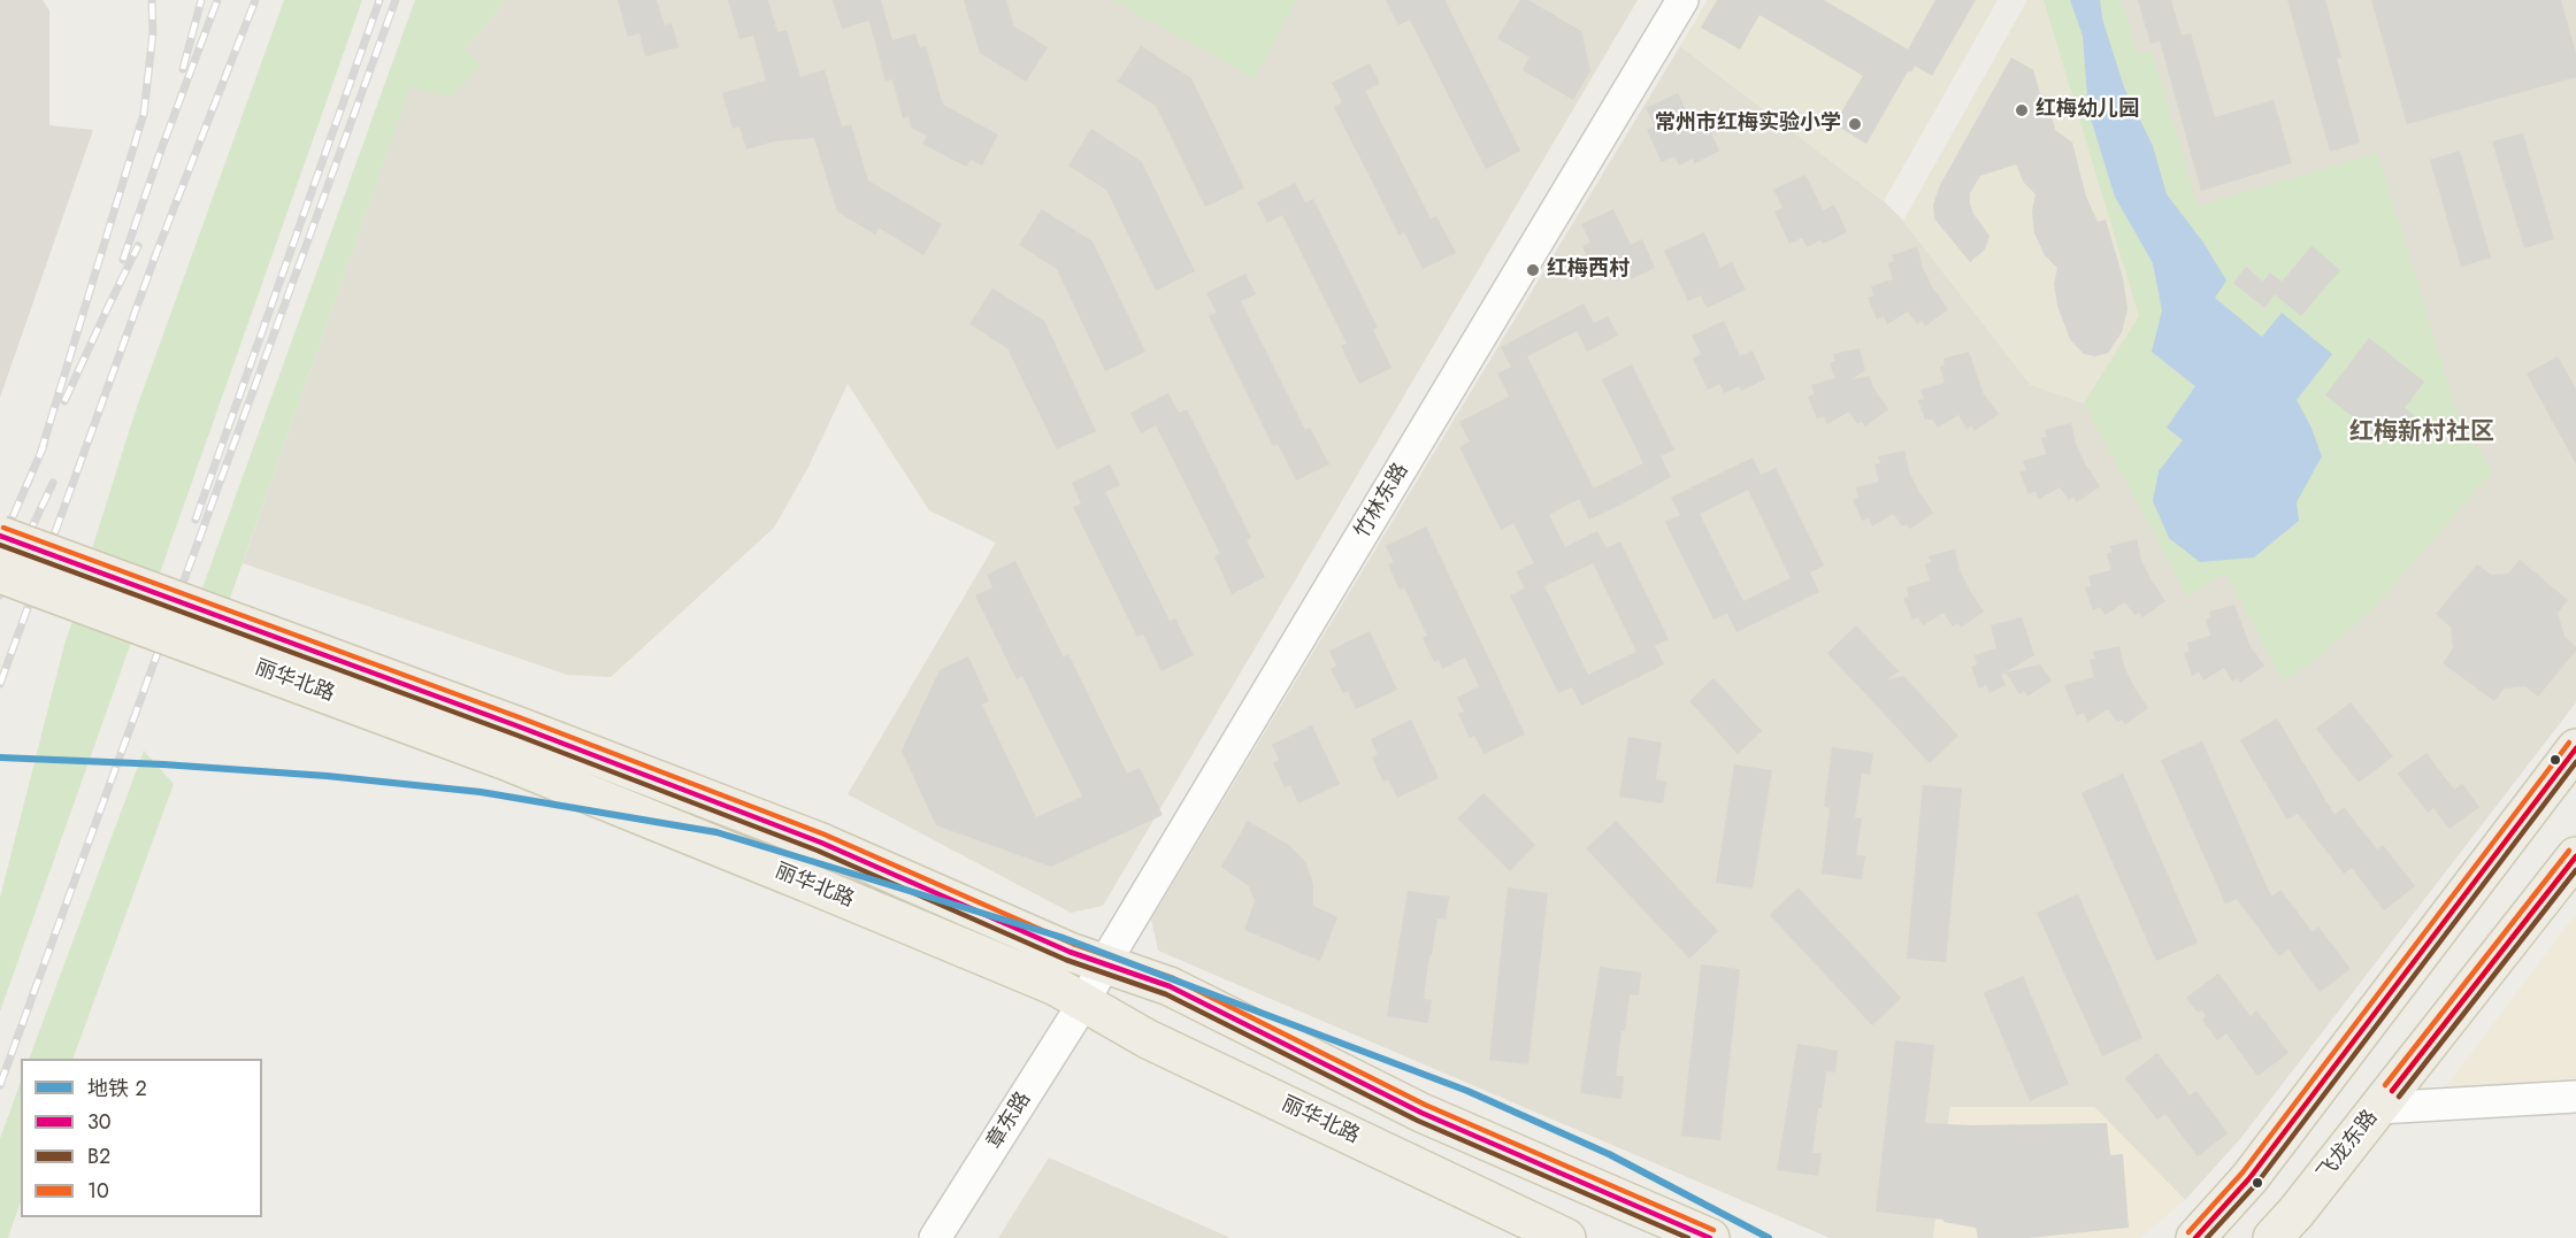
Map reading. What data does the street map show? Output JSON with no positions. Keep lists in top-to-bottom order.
{
  "streets": {
    "main road": ["丽华北路", "飞龙东路"],
    "street": ["竹林东路", "章东路"]
  },
  "crossings": [
    ["竹林东路", "丽华北路"],
    ["竹林东路", "章东路"],
    ["丽华北路", "章东路"]
  ],
  "districts": ["红梅新村社区"],
  "places": ["红梅幼儿园", "常州市红梅实验小学", "红梅西村"],
  "lines": [
    "transit line 10",
    "transit line 30",
    "transit line B2",
    "metro line 2"
  ],
  "legend": [
    "地铁 2",
    "30",
    "B2",
    "10"
  ]
}
